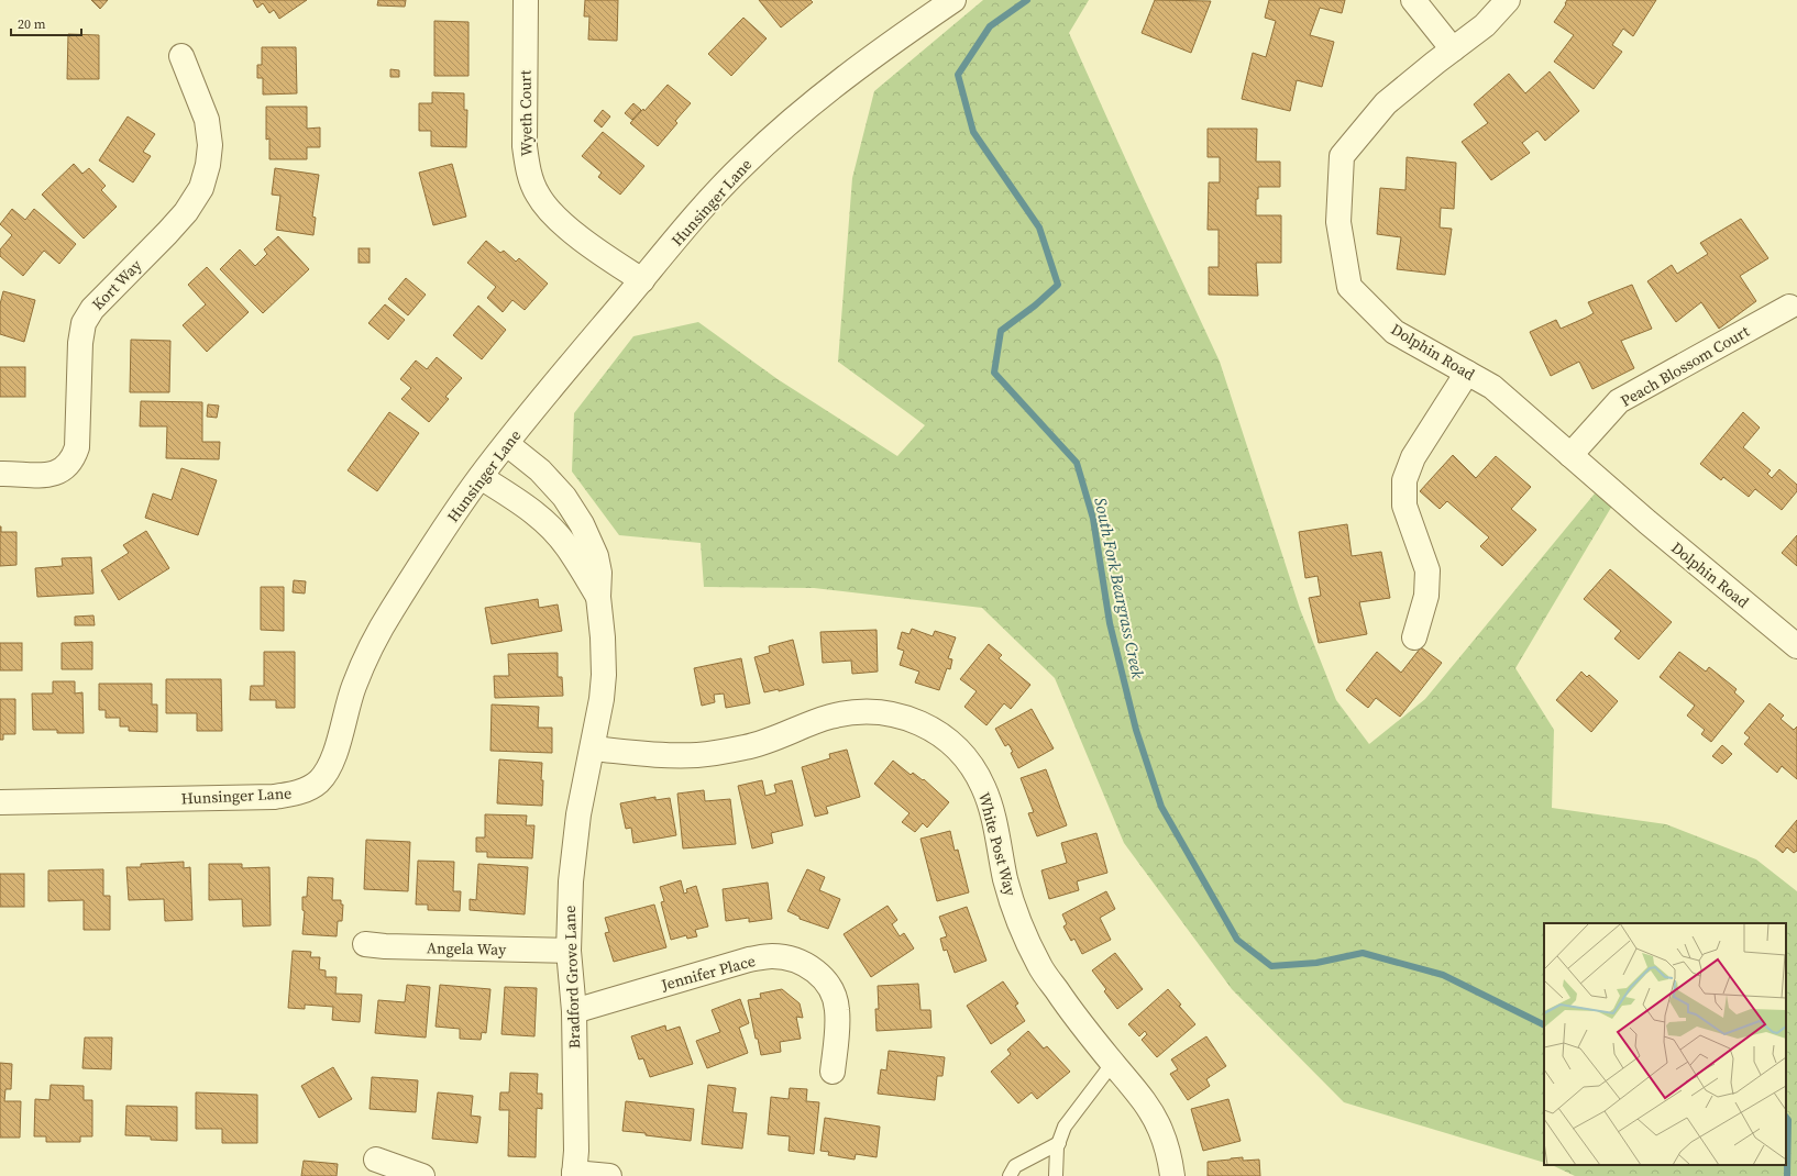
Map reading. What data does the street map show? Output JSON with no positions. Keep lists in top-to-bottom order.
{
  "streets": {
    "street": [
      "Wyeth Court",
      "Hunsinger Lane",
      "Kort Way",
      "Dolphin Road",
      "Peach Blossom Court",
      "White Post Way",
      "Angela Way",
      "Jennifer Place",
      "Bradford Grove Lane"
    ]
  },
  "crossings": [
    ["Wyeth Court", "Hunsinger Lane"],
    ["Hunsinger Lane", "Bradford Grove Lane"],
    ["Dolphin Road", "Peach Blossom Court"],
    ["White Post Way", "Bradford Grove Lane"],
    ["Angela Way", "Bradford Grove Lane"],
    ["Jennifer Place", "Bradford Grove Lane"]
  ],
  "water": ["South Fork Beargrass Creek"],
  "scale_bar": "20 m"
}
